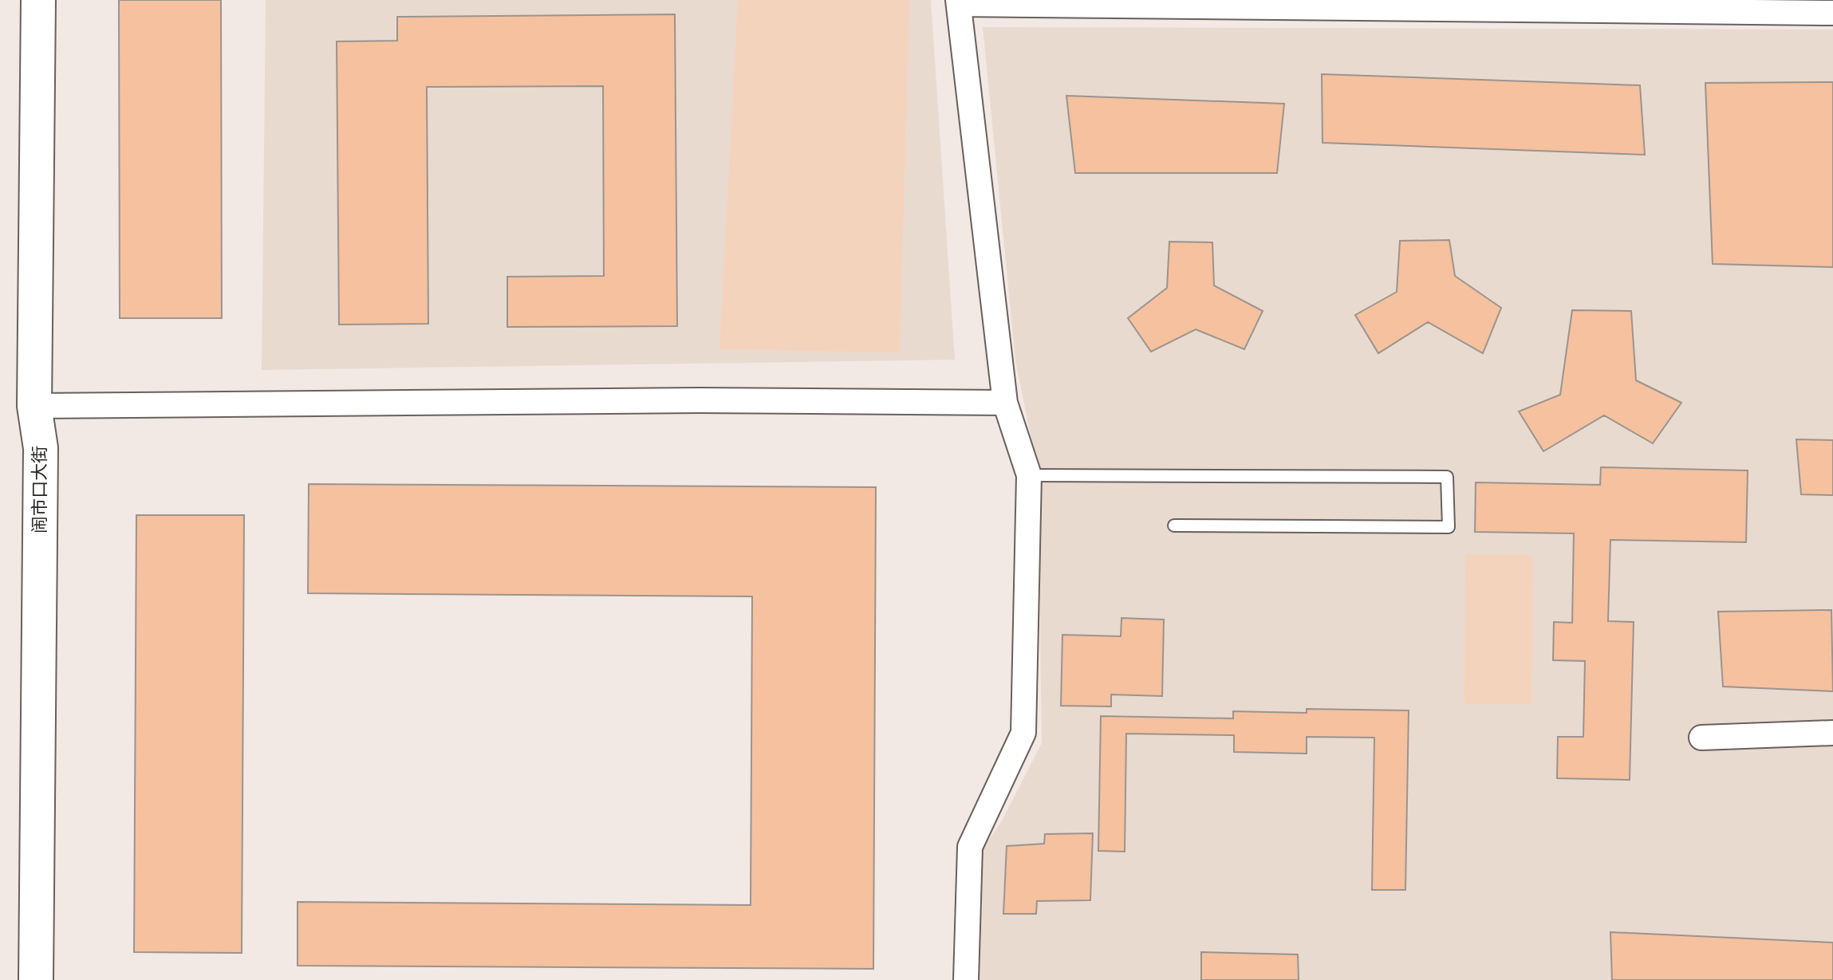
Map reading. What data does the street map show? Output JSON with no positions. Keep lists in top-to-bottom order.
{
  "streets": {
    "main road": ["闹市口大街"]
  }
}
